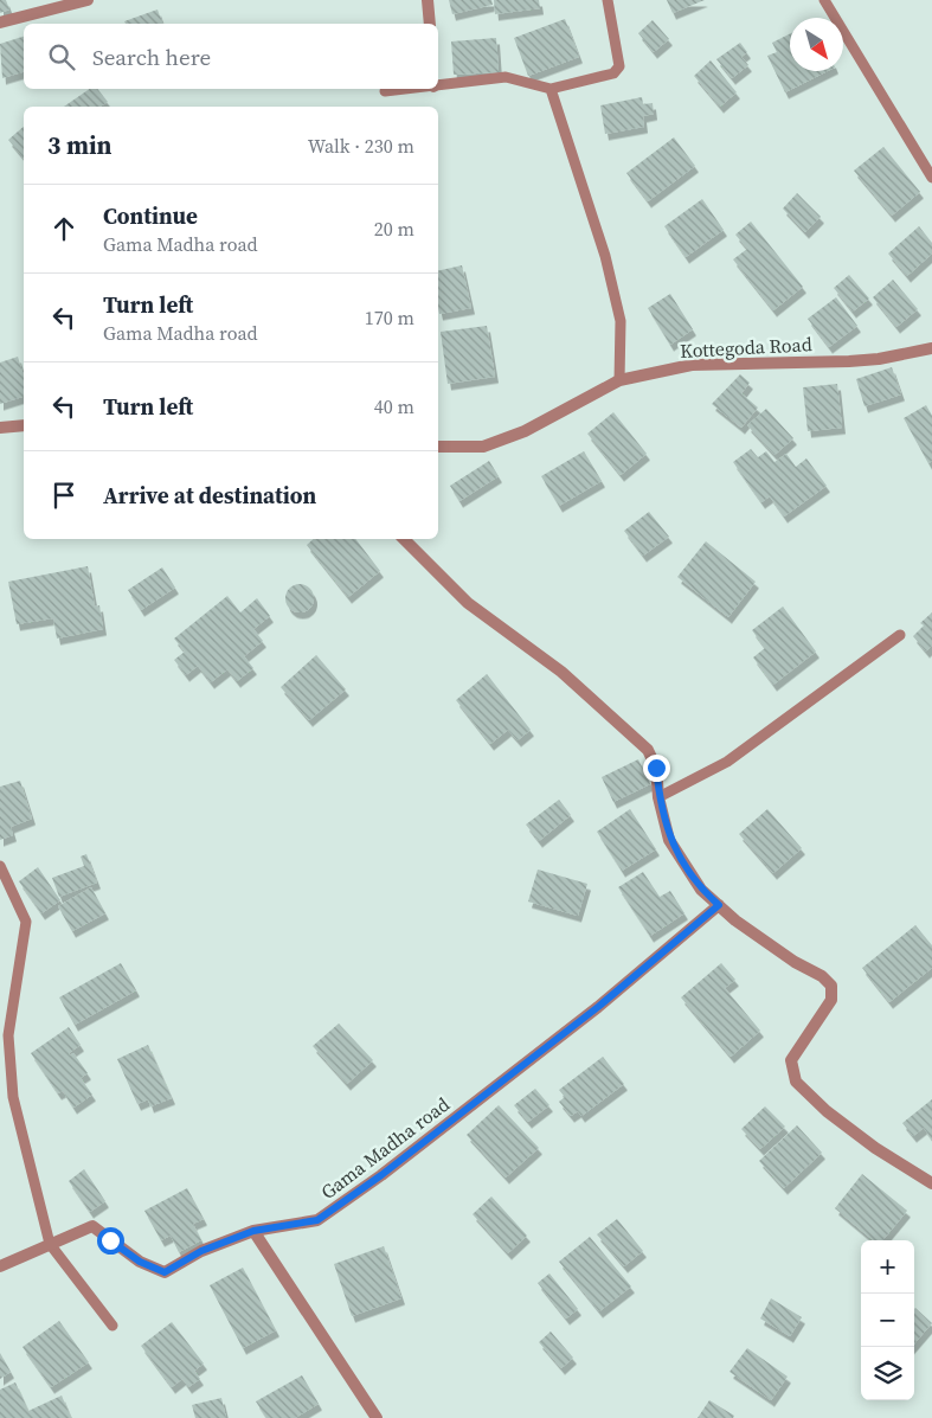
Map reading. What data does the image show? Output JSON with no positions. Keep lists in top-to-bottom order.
{
  "streets": {
    "street": ["Kottegoda Road", "Gama Madha road"]
  },
  "north": "bottom right",
  "page": {
    "search": "Search here",
    "heading": ["3 min", "Walk · 230 m"],
    "list": [
      ["Continue", "Gama Madha road", "20 m"],
      ["Turn left", "Gama Madha road", "170 m"],
      ["Turn left", "40 m"],
      "Arrive at destination"
    ],
    "map_buttons": ["+", "−"]
  }
}
